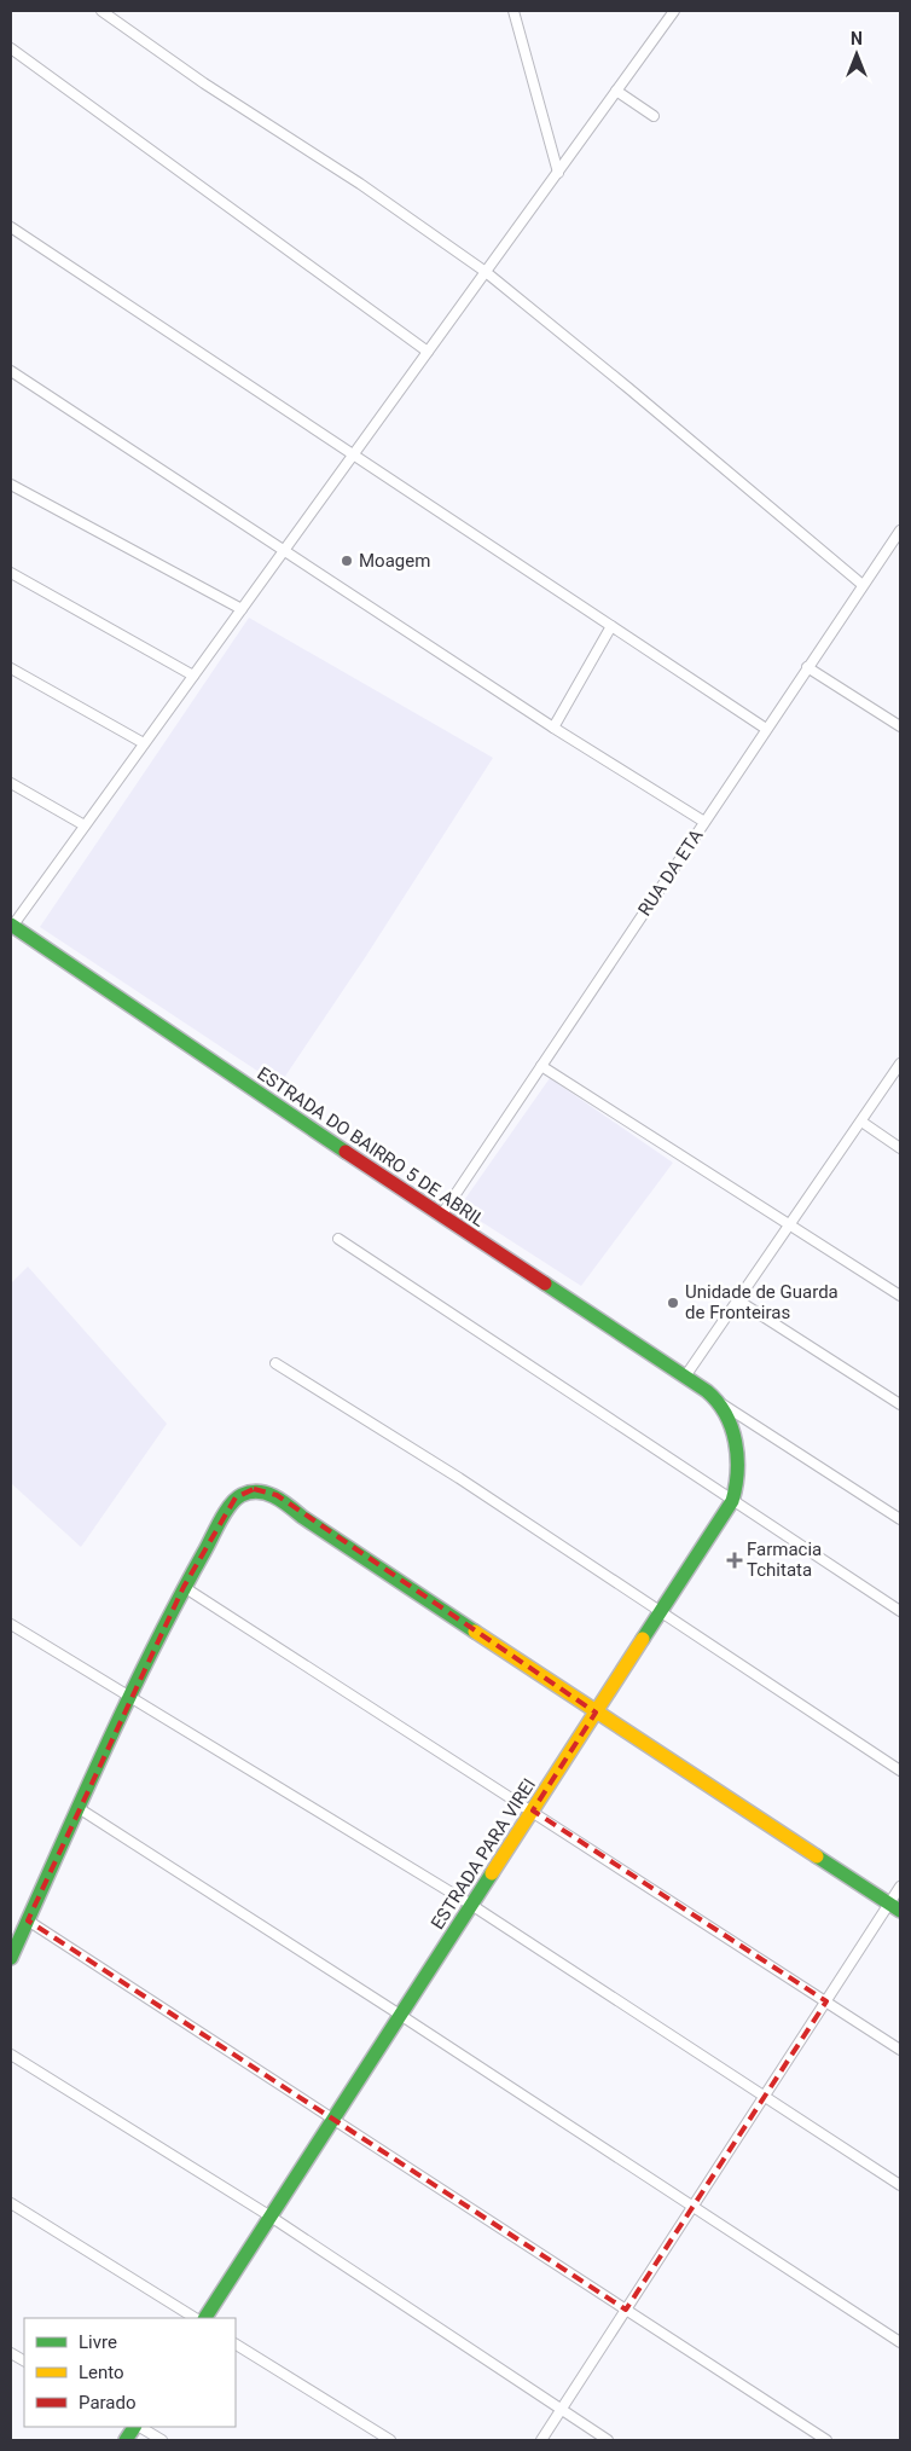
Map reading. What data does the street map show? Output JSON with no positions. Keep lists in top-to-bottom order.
{
  "streets": {
    "street": ["RUA DA ETA", "ESTRADA DO BAIRRO 5 DE ABRIL", "ESTRADA PARA VIREI"]
  },
  "crossings": [
    ["RUA DA ETA", "ESTRADA DO BAIRRO 5 DE ABRIL"],
    ["ESTRADA DO BAIRRO 5 DE ABRIL", "ESTRADA PARA VIREI"]
  ],
  "places": {
    "other": ["Moagem", "Unidade de Guarda de Fronteiras"],
    "health": ["Farmacia Tchitata"]
  },
  "legend": ["Livre", "Lento", "Parado"],
  "north": "top"
}
